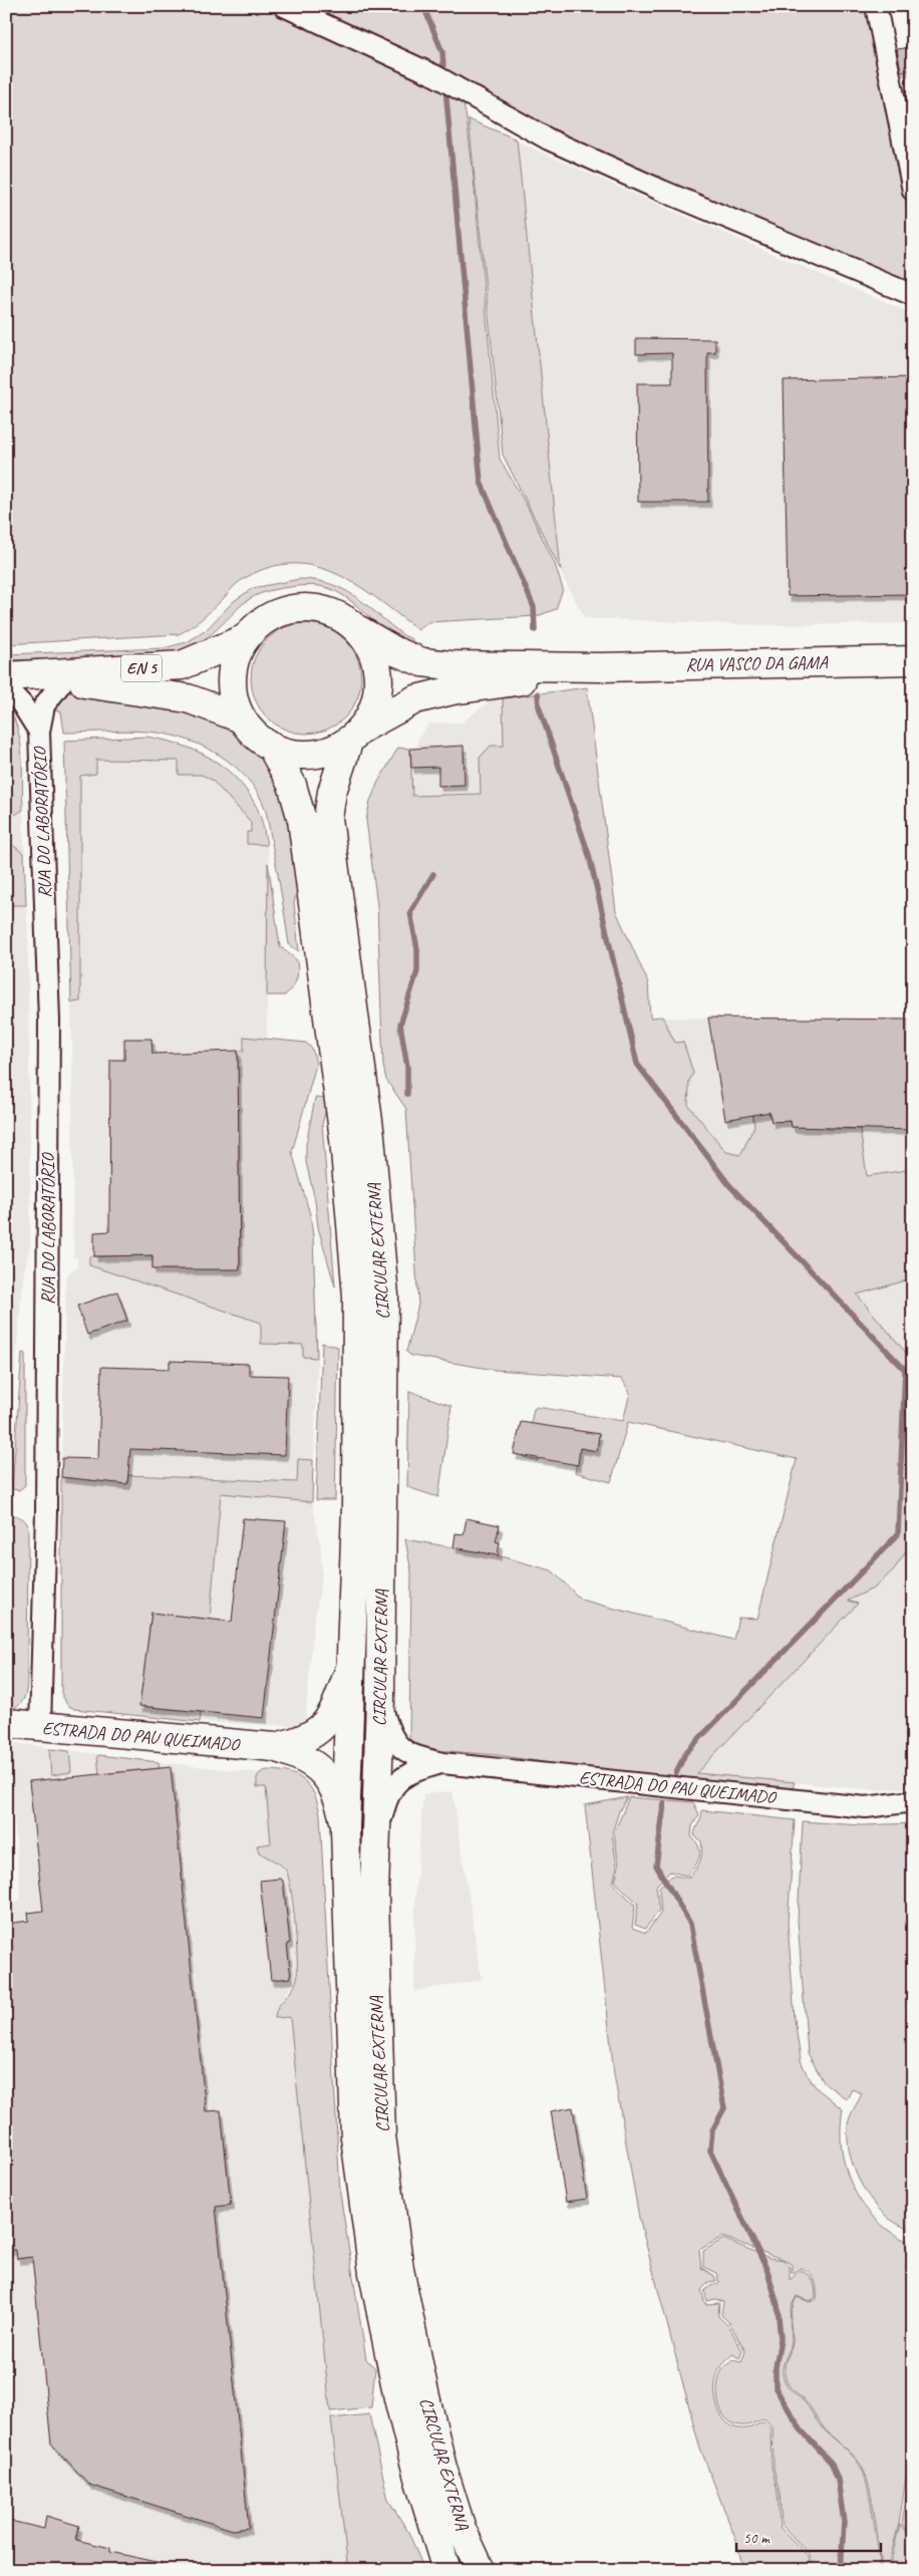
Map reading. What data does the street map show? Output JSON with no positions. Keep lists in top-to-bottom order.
{
  "streets": {
    "main road": [
      "RUA VASCO DA GAMA",
      "EN 5",
      "CIRCULAR EXTERNA",
      "ESTRADA DO PAU QUEIMADO"
    ],
    "street": ["RUA DO LABORATÓRIO"]
  },
  "crossings": [
    ["RUA VASCO DA GAMA", "EN 5"],
    ["RUA VASCO DA GAMA", "CIRCULAR EXTERNA"],
    ["EN 5", "RUA DO LABORATÓRIO"],
    ["EN 5", "CIRCULAR EXTERNA"],
    ["RUA DO LABORATÓRIO", "ESTRADA DO PAU QUEIMADO"],
    ["CIRCULAR EXTERNA", "ESTRADA DO PAU QUEIMADO"]
  ],
  "scale_bar": "50 m"
}
